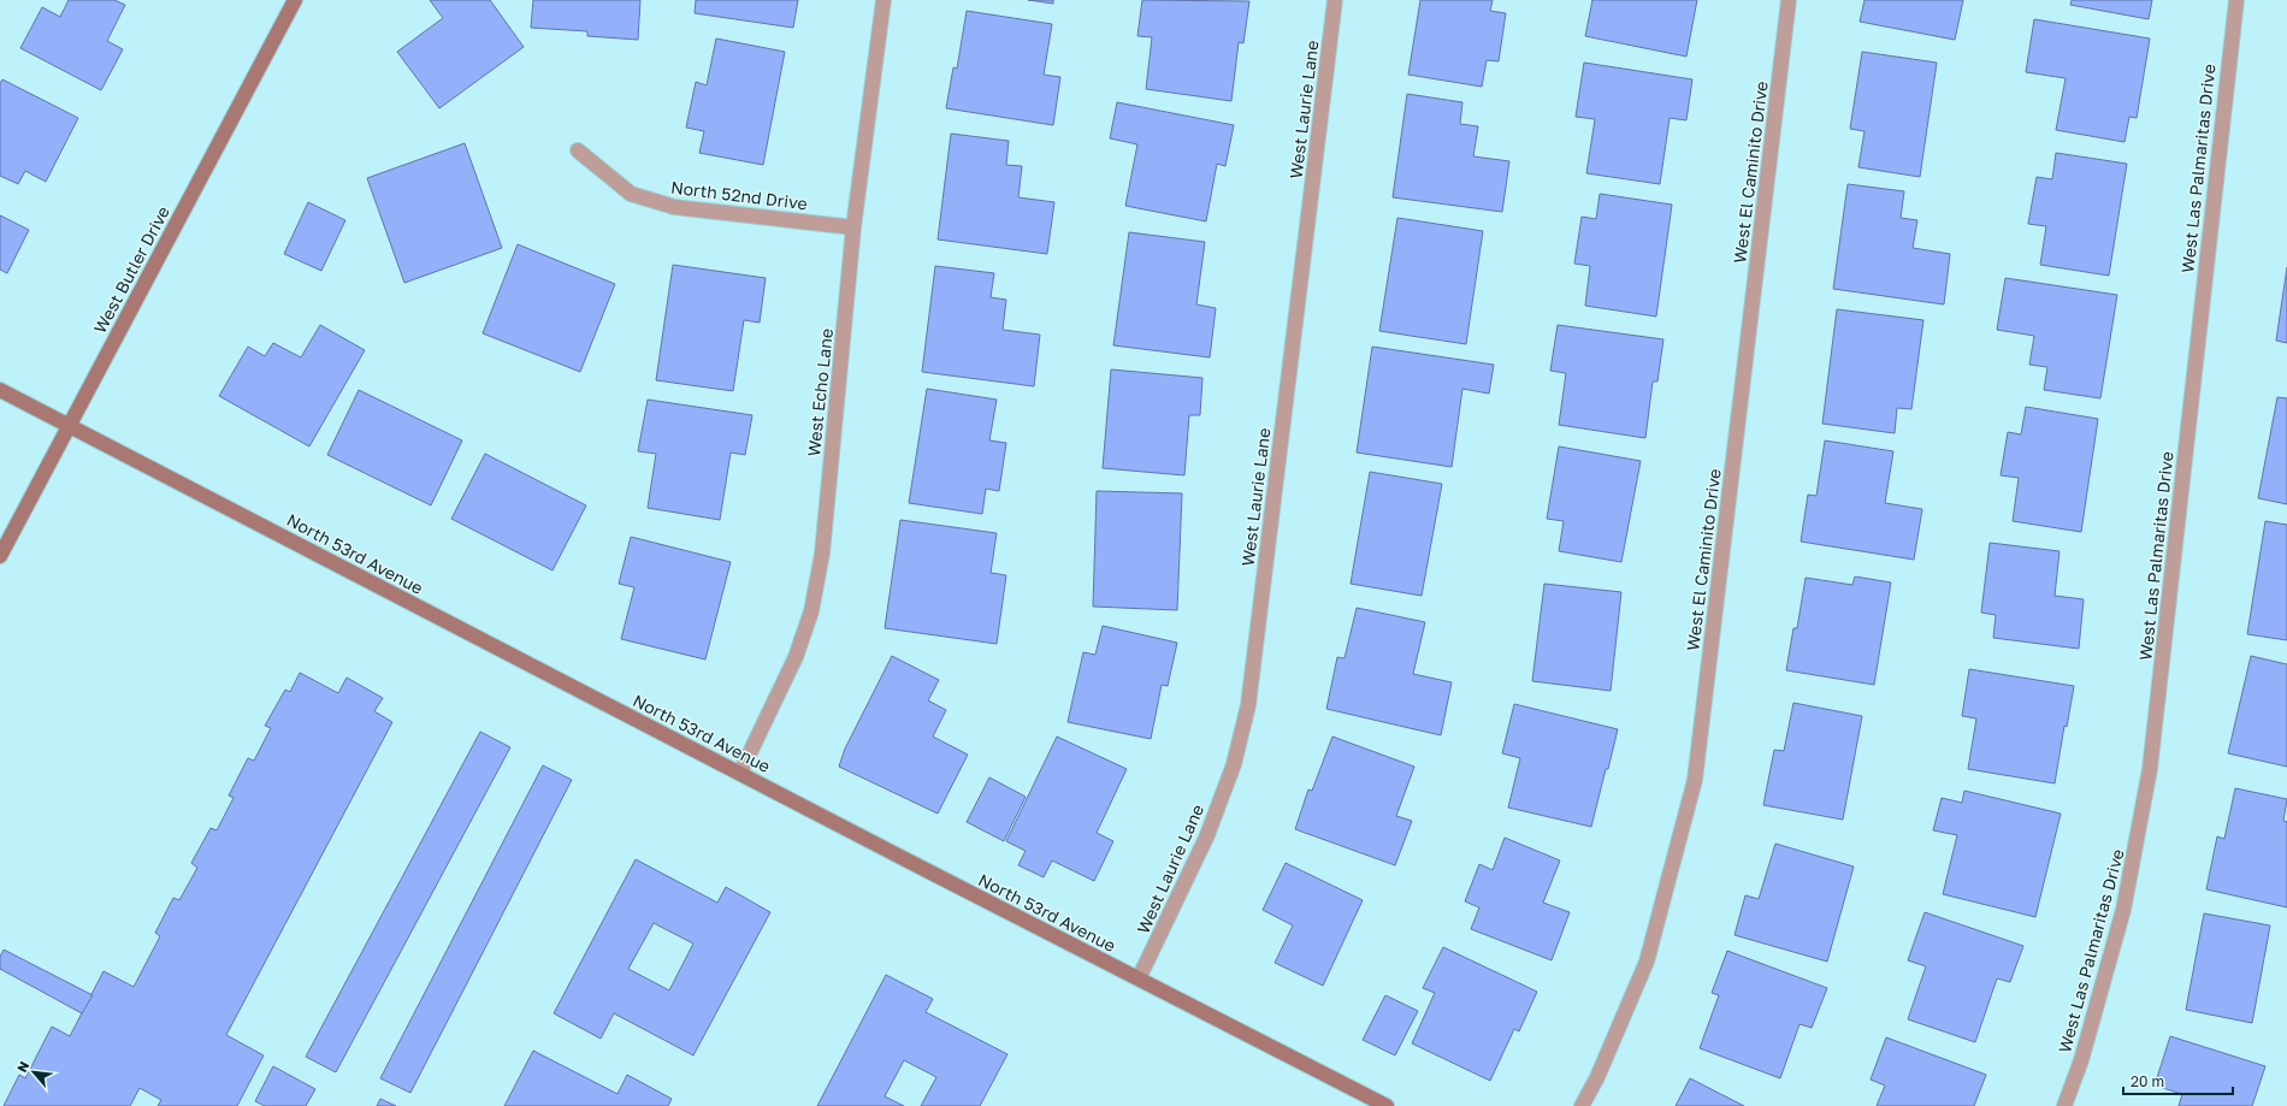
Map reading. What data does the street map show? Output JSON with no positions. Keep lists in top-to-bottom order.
{
  "streets": {
    "street": [
      "West Laurie Lane",
      "West Las Palmaritas Drive",
      "West El Caminito Drive",
      "North 52nd Drive",
      "West Butler Drive",
      "West Echo Lane",
      "North 53rd Avenue"
    ]
  },
  "crossings": [
    ["West Laurie Lane", "North 53rd Avenue"],
    ["North 52nd Drive", "West Echo Lane"],
    ["West Butler Drive", "North 53rd Avenue"],
    ["West Echo Lane", "North 53rd Avenue"]
  ],
  "scale_bar": "20 m",
  "north": "top left"
}
